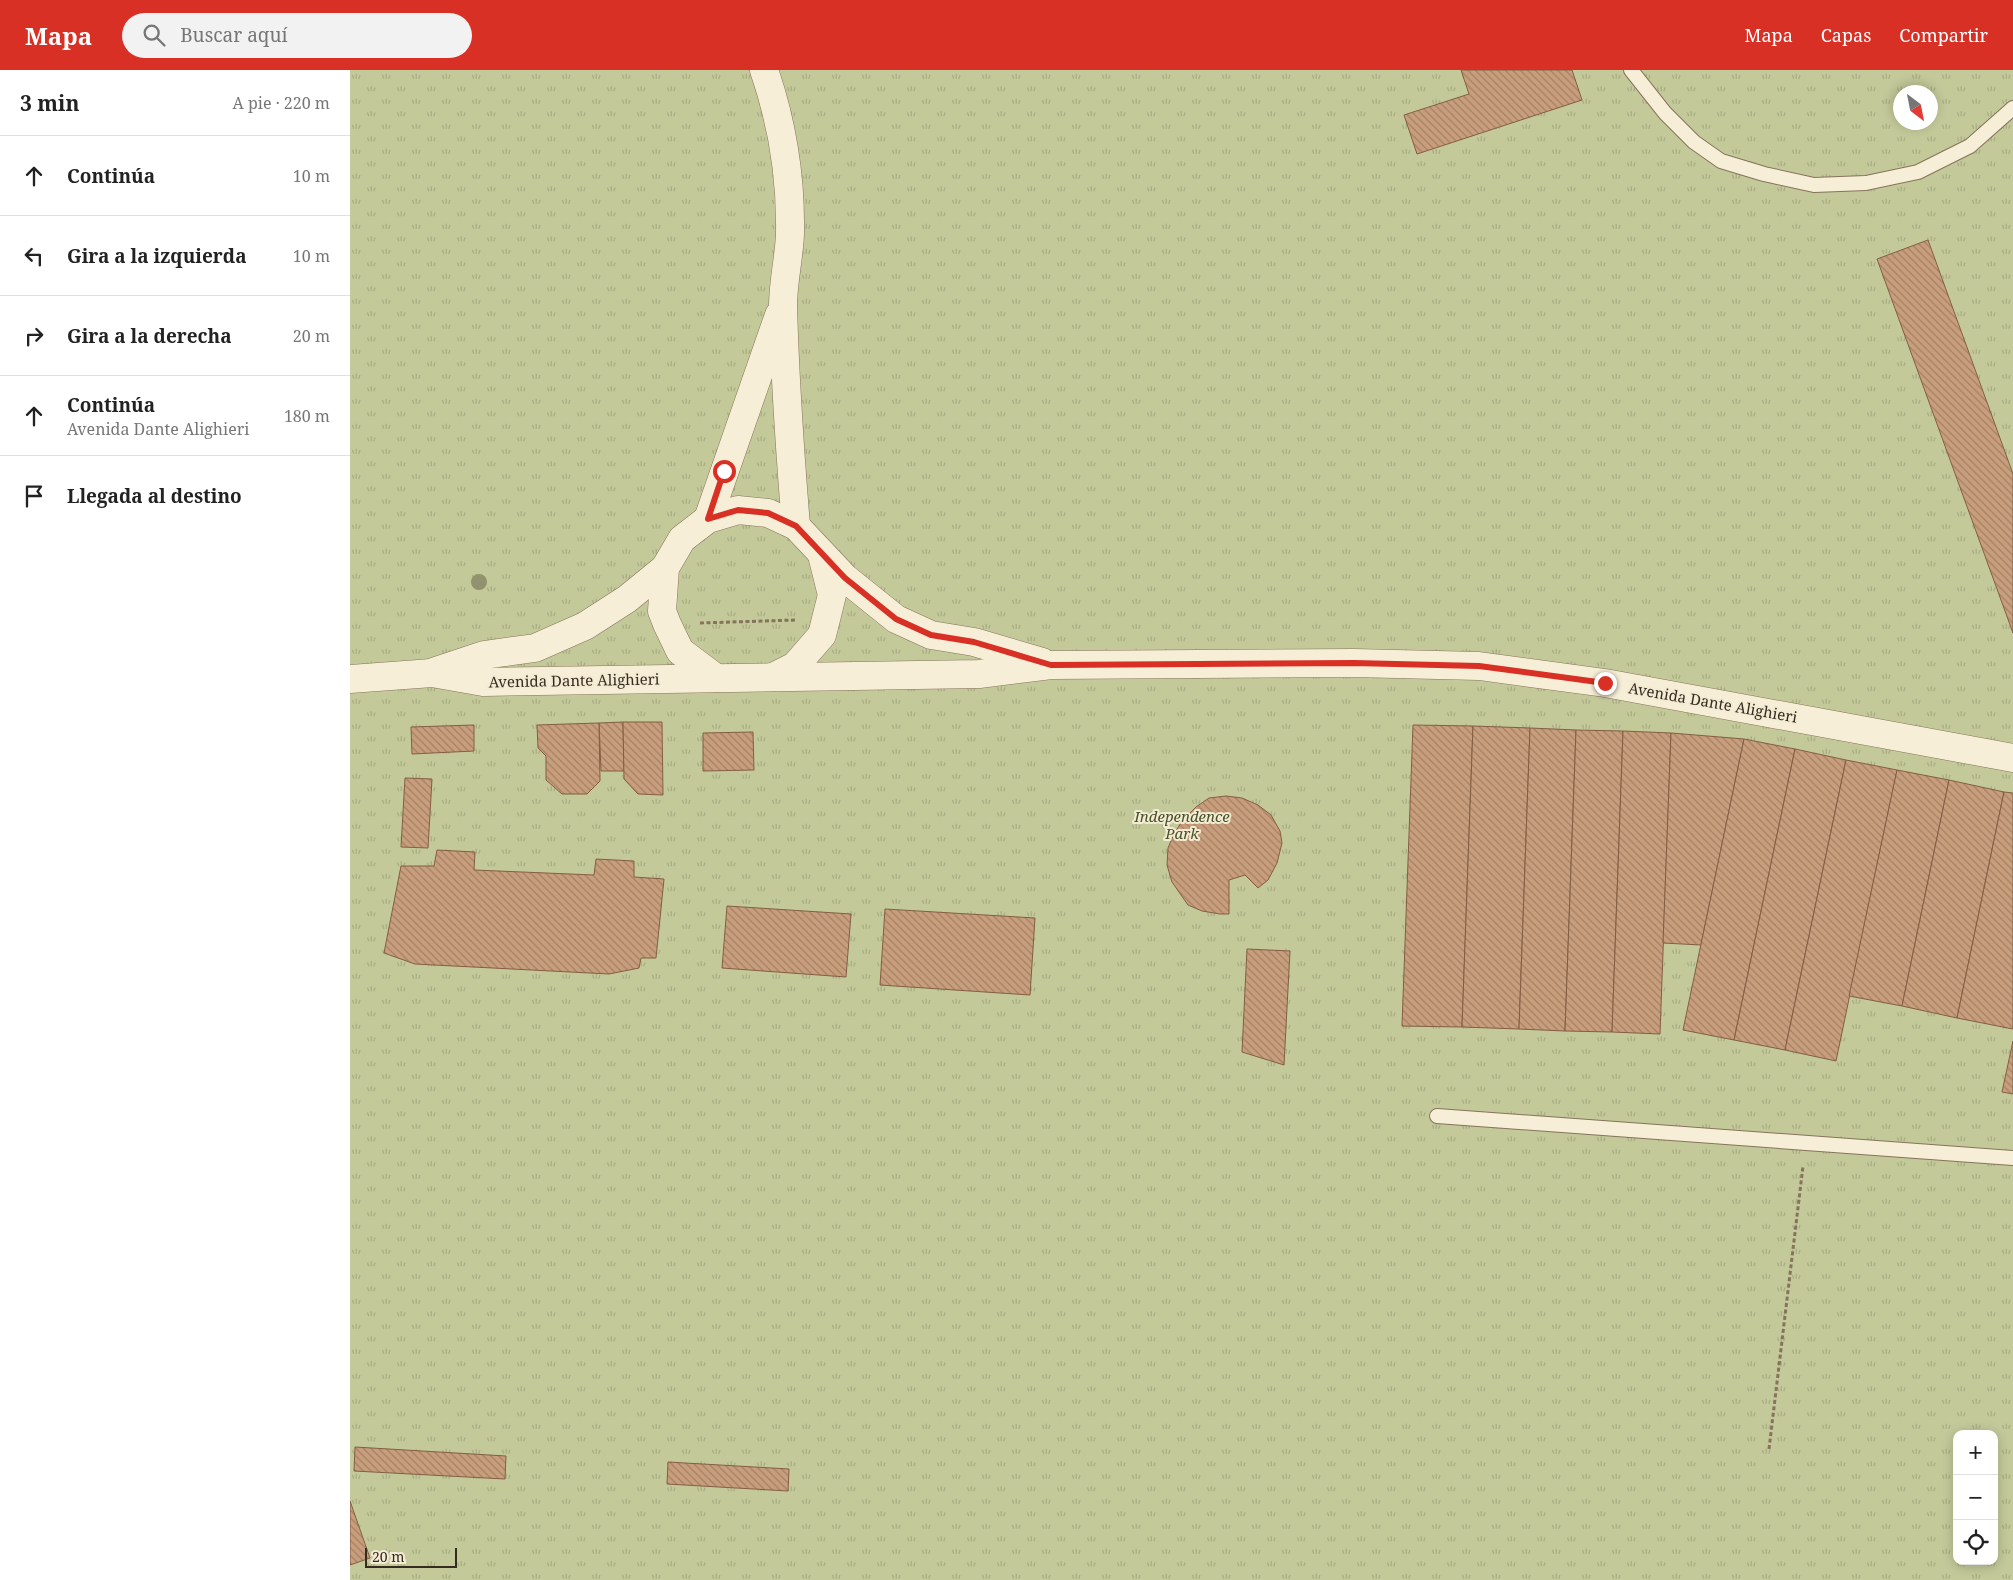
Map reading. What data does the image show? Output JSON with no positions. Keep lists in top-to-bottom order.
{
  "streets": {
    "street": ["Avenida Dante Alighieri"]
  },
  "parks": ["Independence Park"],
  "scale_bar": "20 m",
  "north": "bottom right",
  "page": {
    "header": "Mapa",
    "search": "Buscar aquí",
    "nav": ["Mapa", "Capas", "Compartir"],
    "heading": ["3 min", "A pie · 220 m"],
    "list": [
      ["Continúa", "10 m"],
      ["Gira a la izquierda", "10 m"],
      ["Gira a la derecha", "20 m"],
      ["Continúa", "Avenida Dante Alighieri", "180 m"],
      "Llegada al destino"
    ],
    "map_buttons": ["+", "−"],
    "scale": "20 m"
  }
}
